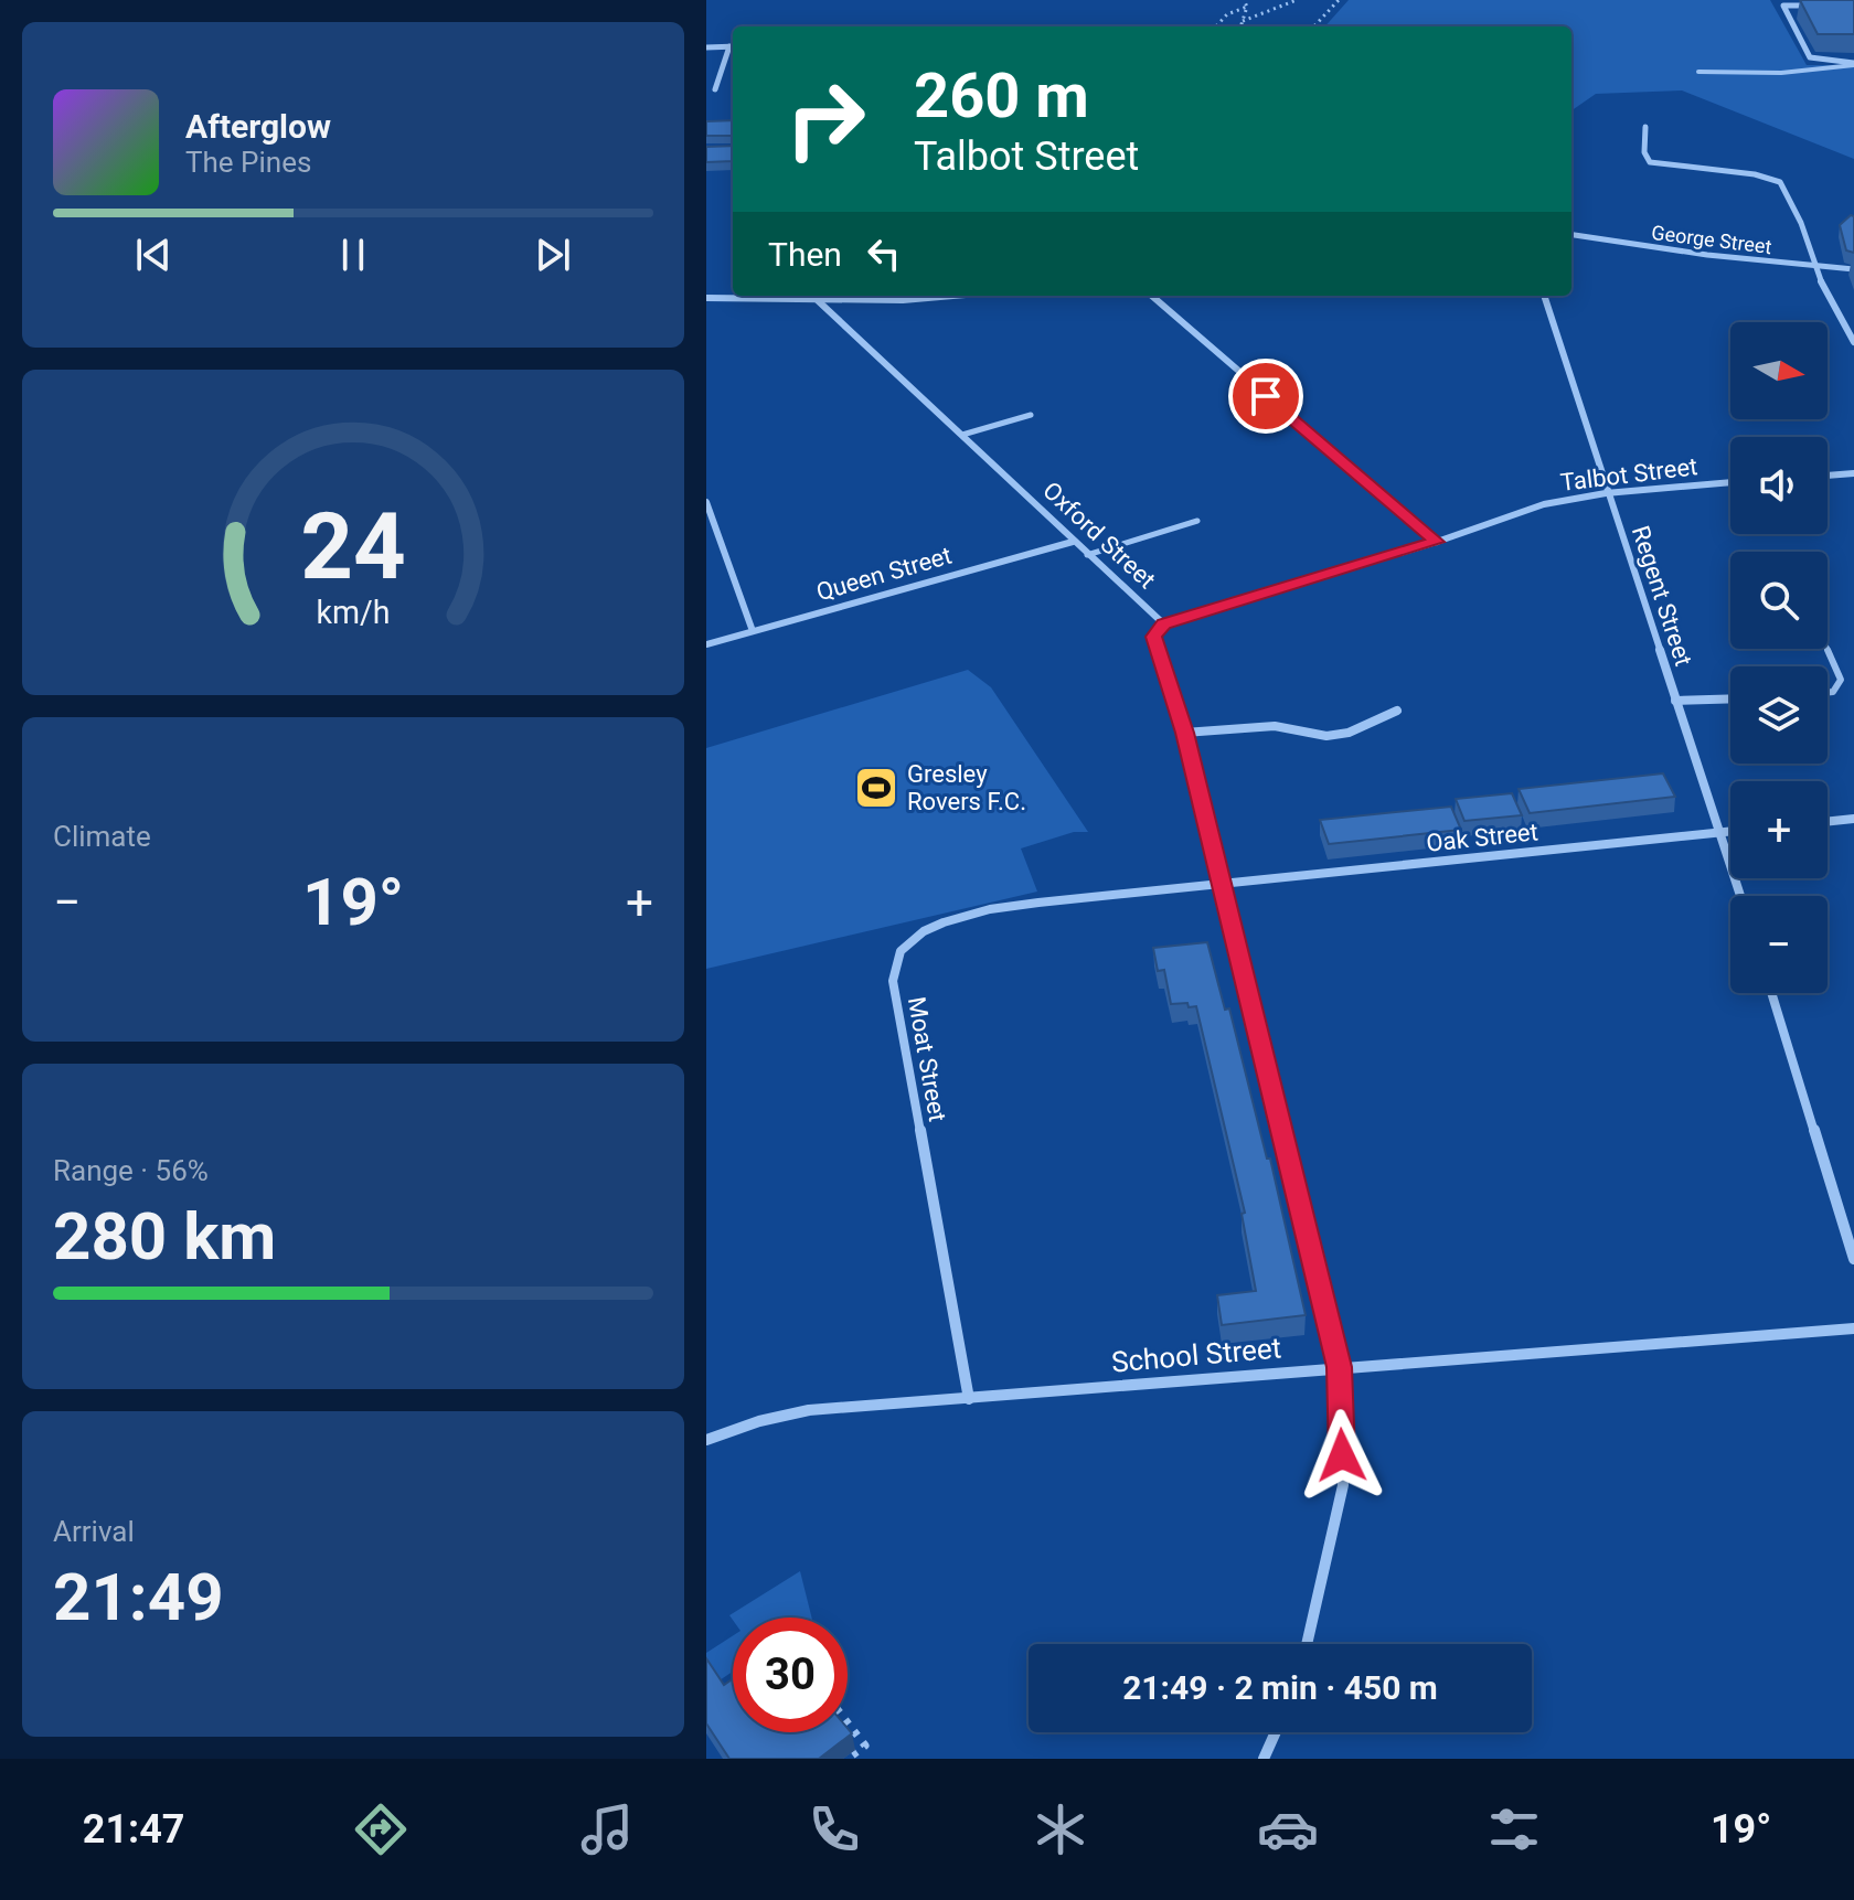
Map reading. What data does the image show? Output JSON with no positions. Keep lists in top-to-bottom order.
{
  "streets": {
    "street": [
      "George Street",
      "Talbot Street",
      "Oxford Street",
      "Queen Street",
      "Regent Street",
      "Oak Street",
      "Moat Street",
      "School Street"
    ]
  },
  "crossings": [
    ["Talbot Street", "Oxford Street"],
    ["Talbot Street", "Regent Street"],
    ["Oxford Street", "Queen Street"],
    ["Regent Street", "Oak Street"],
    ["Oak Street", "Moat Street"],
    ["Moat Street", "School Street"]
  ],
  "places": {
    "sports": ["Gresley Rovers F.C."]
  },
  "north": "right",
  "page": {
    "turn": ["260 m", "Talbot Street"],
    "song": ["Afterglow", "The Pines"],
    "then": "Then",
    "map_buttons": ["+", "−"],
    "tile": [
      "Climate",
      ["Range · 56%", "280 km"],
      ["Arrival", "21:49"]
    ],
    "heat": ["−", "19°", "+"],
    "limit": "30",
    "trip": "21:49 · 2 min · 450 m",
    "tabs": ["21:47", "19°"],
    "gauge": ["24", "km/h"]
  }
}
